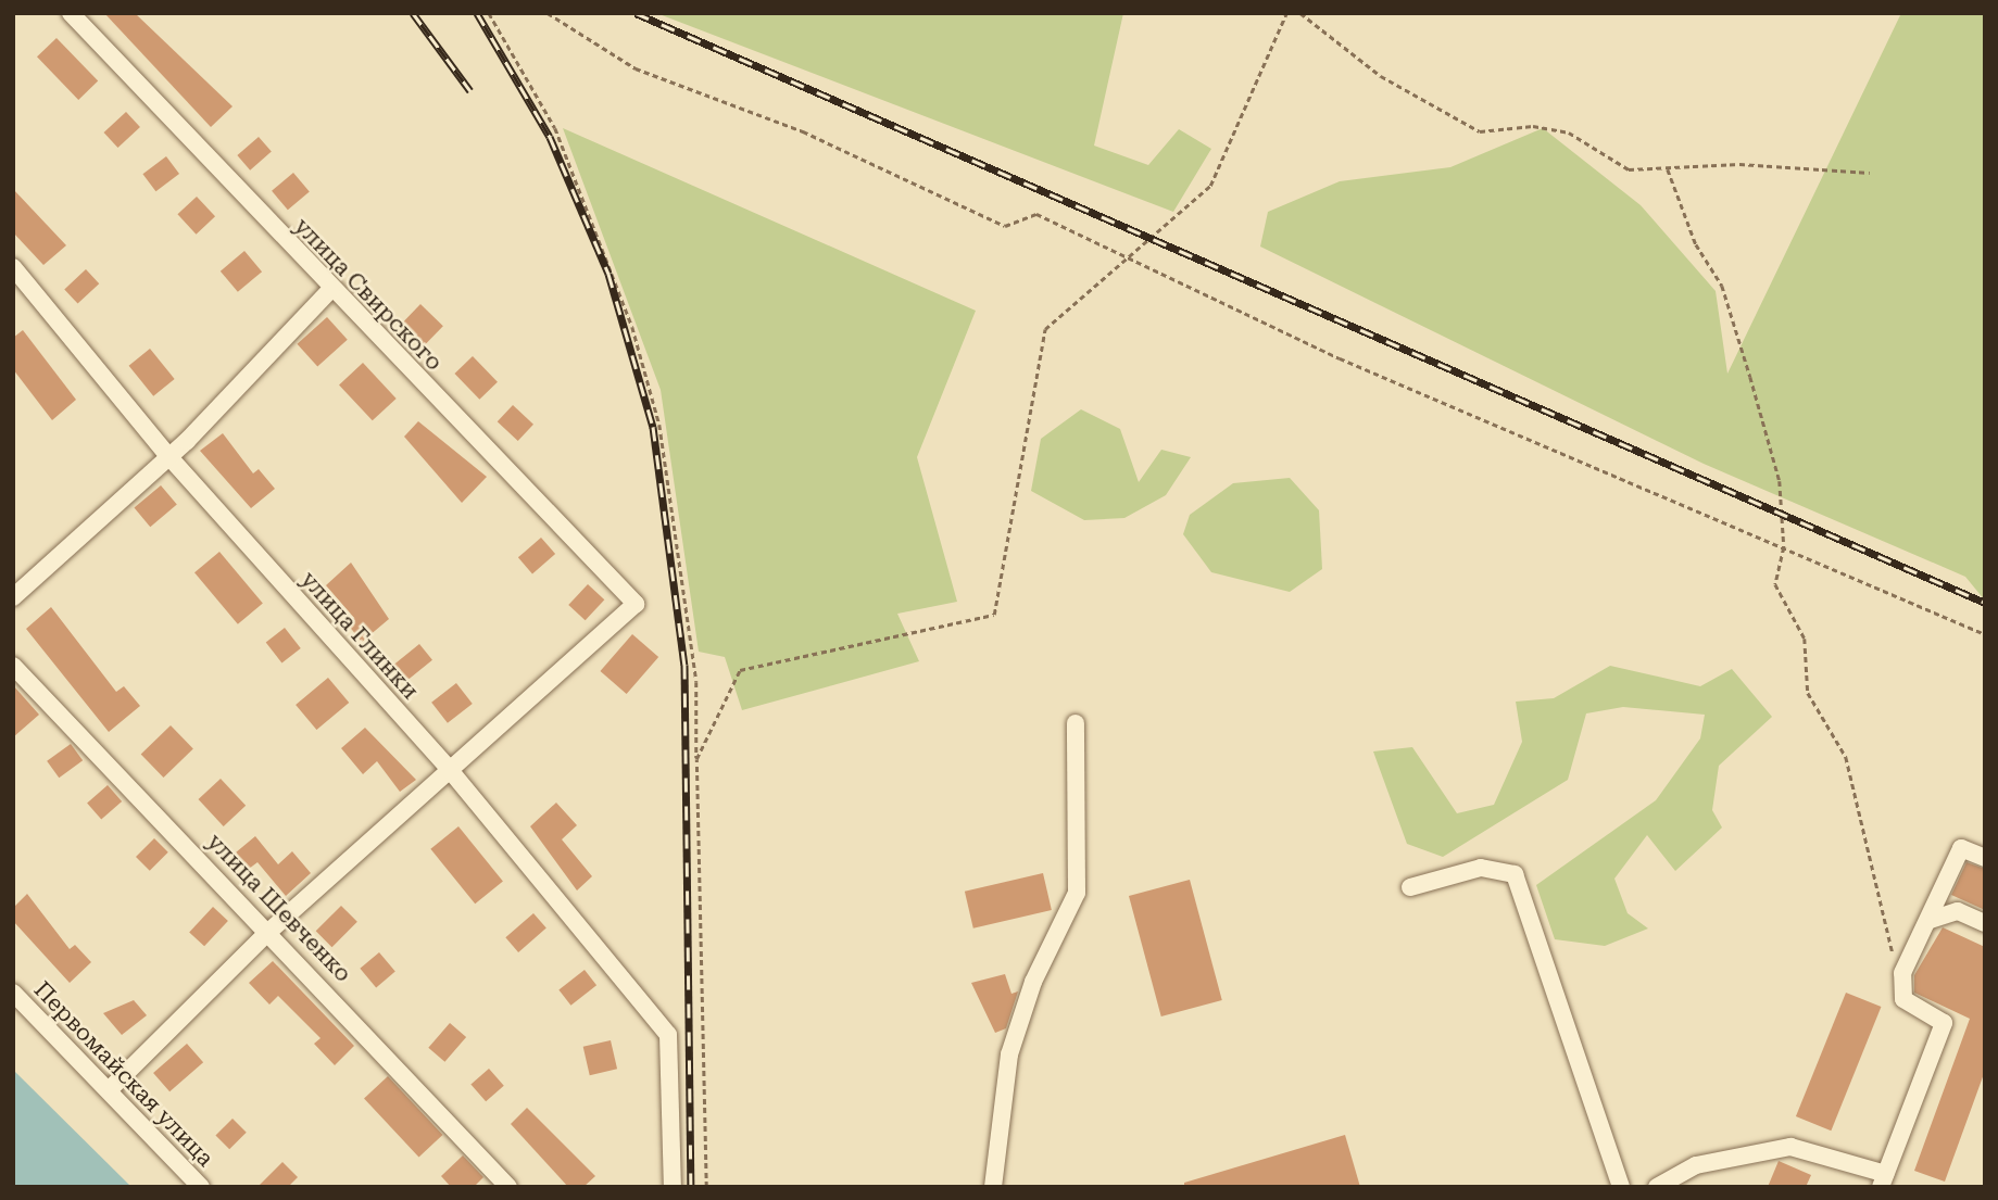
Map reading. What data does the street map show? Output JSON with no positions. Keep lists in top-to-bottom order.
{
  "streets": {
    "street": [
      "улица Свирского",
      "улица Глинки",
      "улица Шевченко",
      "Первомайская улица"
    ]
  },
  "crossings": [
    ["улица Свирского", "улица Глинки"]
  ]
}
